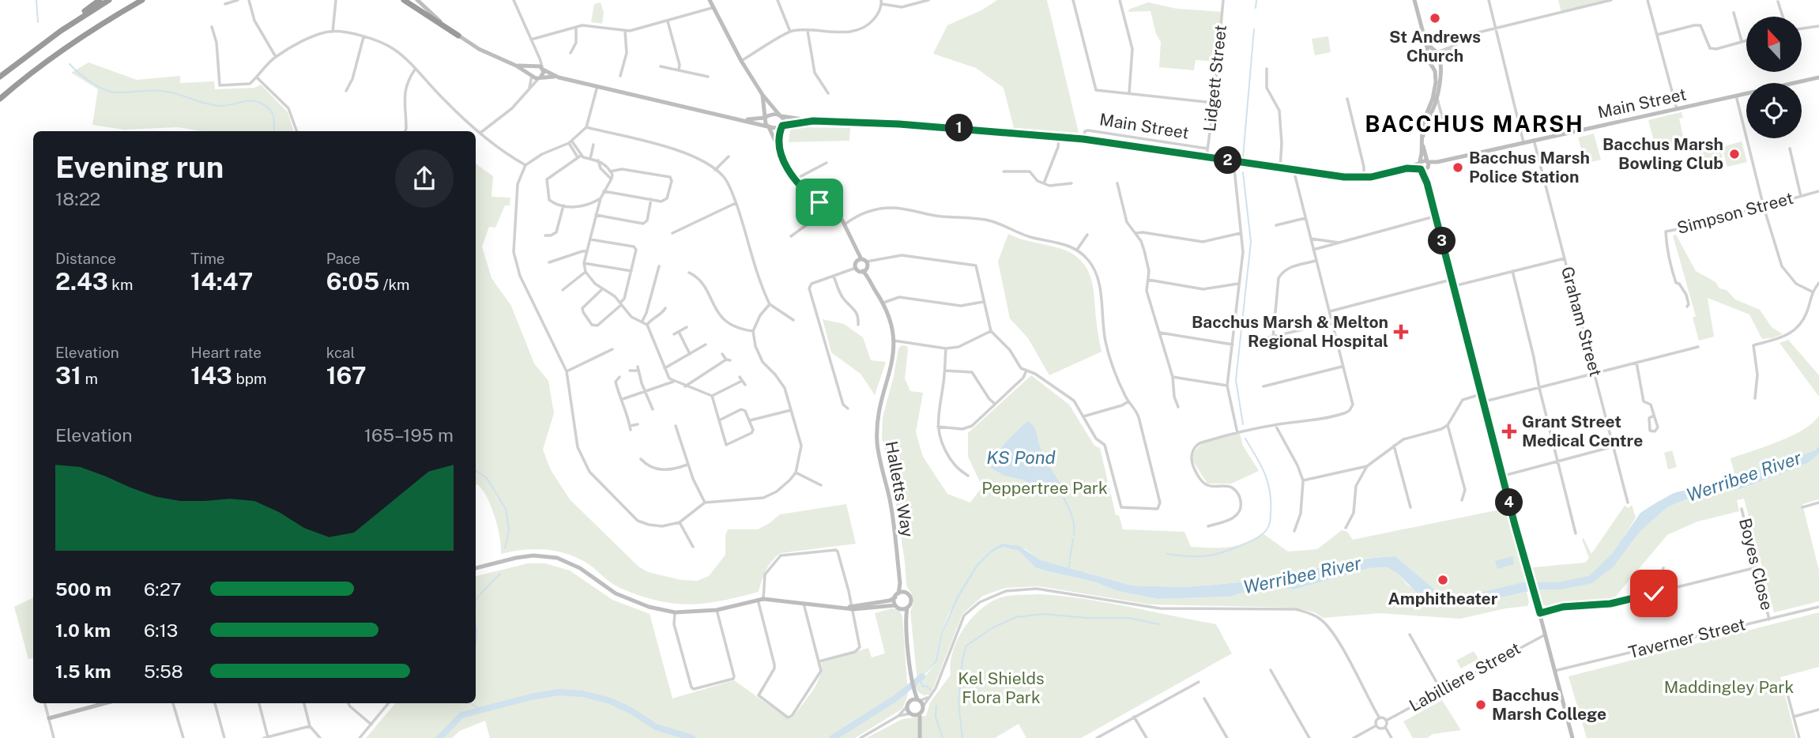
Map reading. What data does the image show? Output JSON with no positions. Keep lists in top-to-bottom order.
{
  "streets": {
    "main road": ["Main Street", "Halletts Way"],
    "street": [
      "Lidgett Street",
      "Simpson Street",
      "Graham Street",
      "Boyes Close",
      "Taverner Street",
      "Labilliere Street"
    ]
  },
  "crossings": [
    ["Lidgett Street", "Main Street"],
    ["Main Street", "Graham Street"],
    ["Main Street", "Halletts Way"],
    ["Boyes Close", "Taverner Street"]
  ],
  "districts": ["BACCHUS MARSH"],
  "water": ["KS Pond", "Werribee River"],
  "parks": ["Peppertree Park", "Kel Shields Flora Park", "Maddingley Park"],
  "places": {
    "other": [
      "St Andrews Church",
      "Bacchus Marsh Bowling Club",
      "Bacchus Marsh Police Station",
      "Amphitheater",
      "Bacchus Marsh College"
    ],
    "health": ["Bacchus Marsh & Melton Regional Hospital", "Grant Street Medical Centre"]
  },
  "north": "top",
  "page": {
    "pins": [
      "1",
      "2",
      "3",
      "4"
    ],
    "heading": ["Evening run", "18:22"],
    "stats": [
      ["Distance", "2.43 km"],
      ["Time", "14:47"],
      ["Pace", "6:05 /km"],
      ["Elevation", "31 m"],
      ["Heart rate", "143 bpm"],
      ["kcal", "167"]
    ],
    "chart": ["Elevation", "165–195 m"],
    "list": [
      {
        "name": "500 m",
        "note": "6:27"
      },
      {
        "name": "1.0 km",
        "note": "6:13"
      },
      {
        "name": "1.5 km",
        "note": "5:58"
      }
    ]
  }
}
